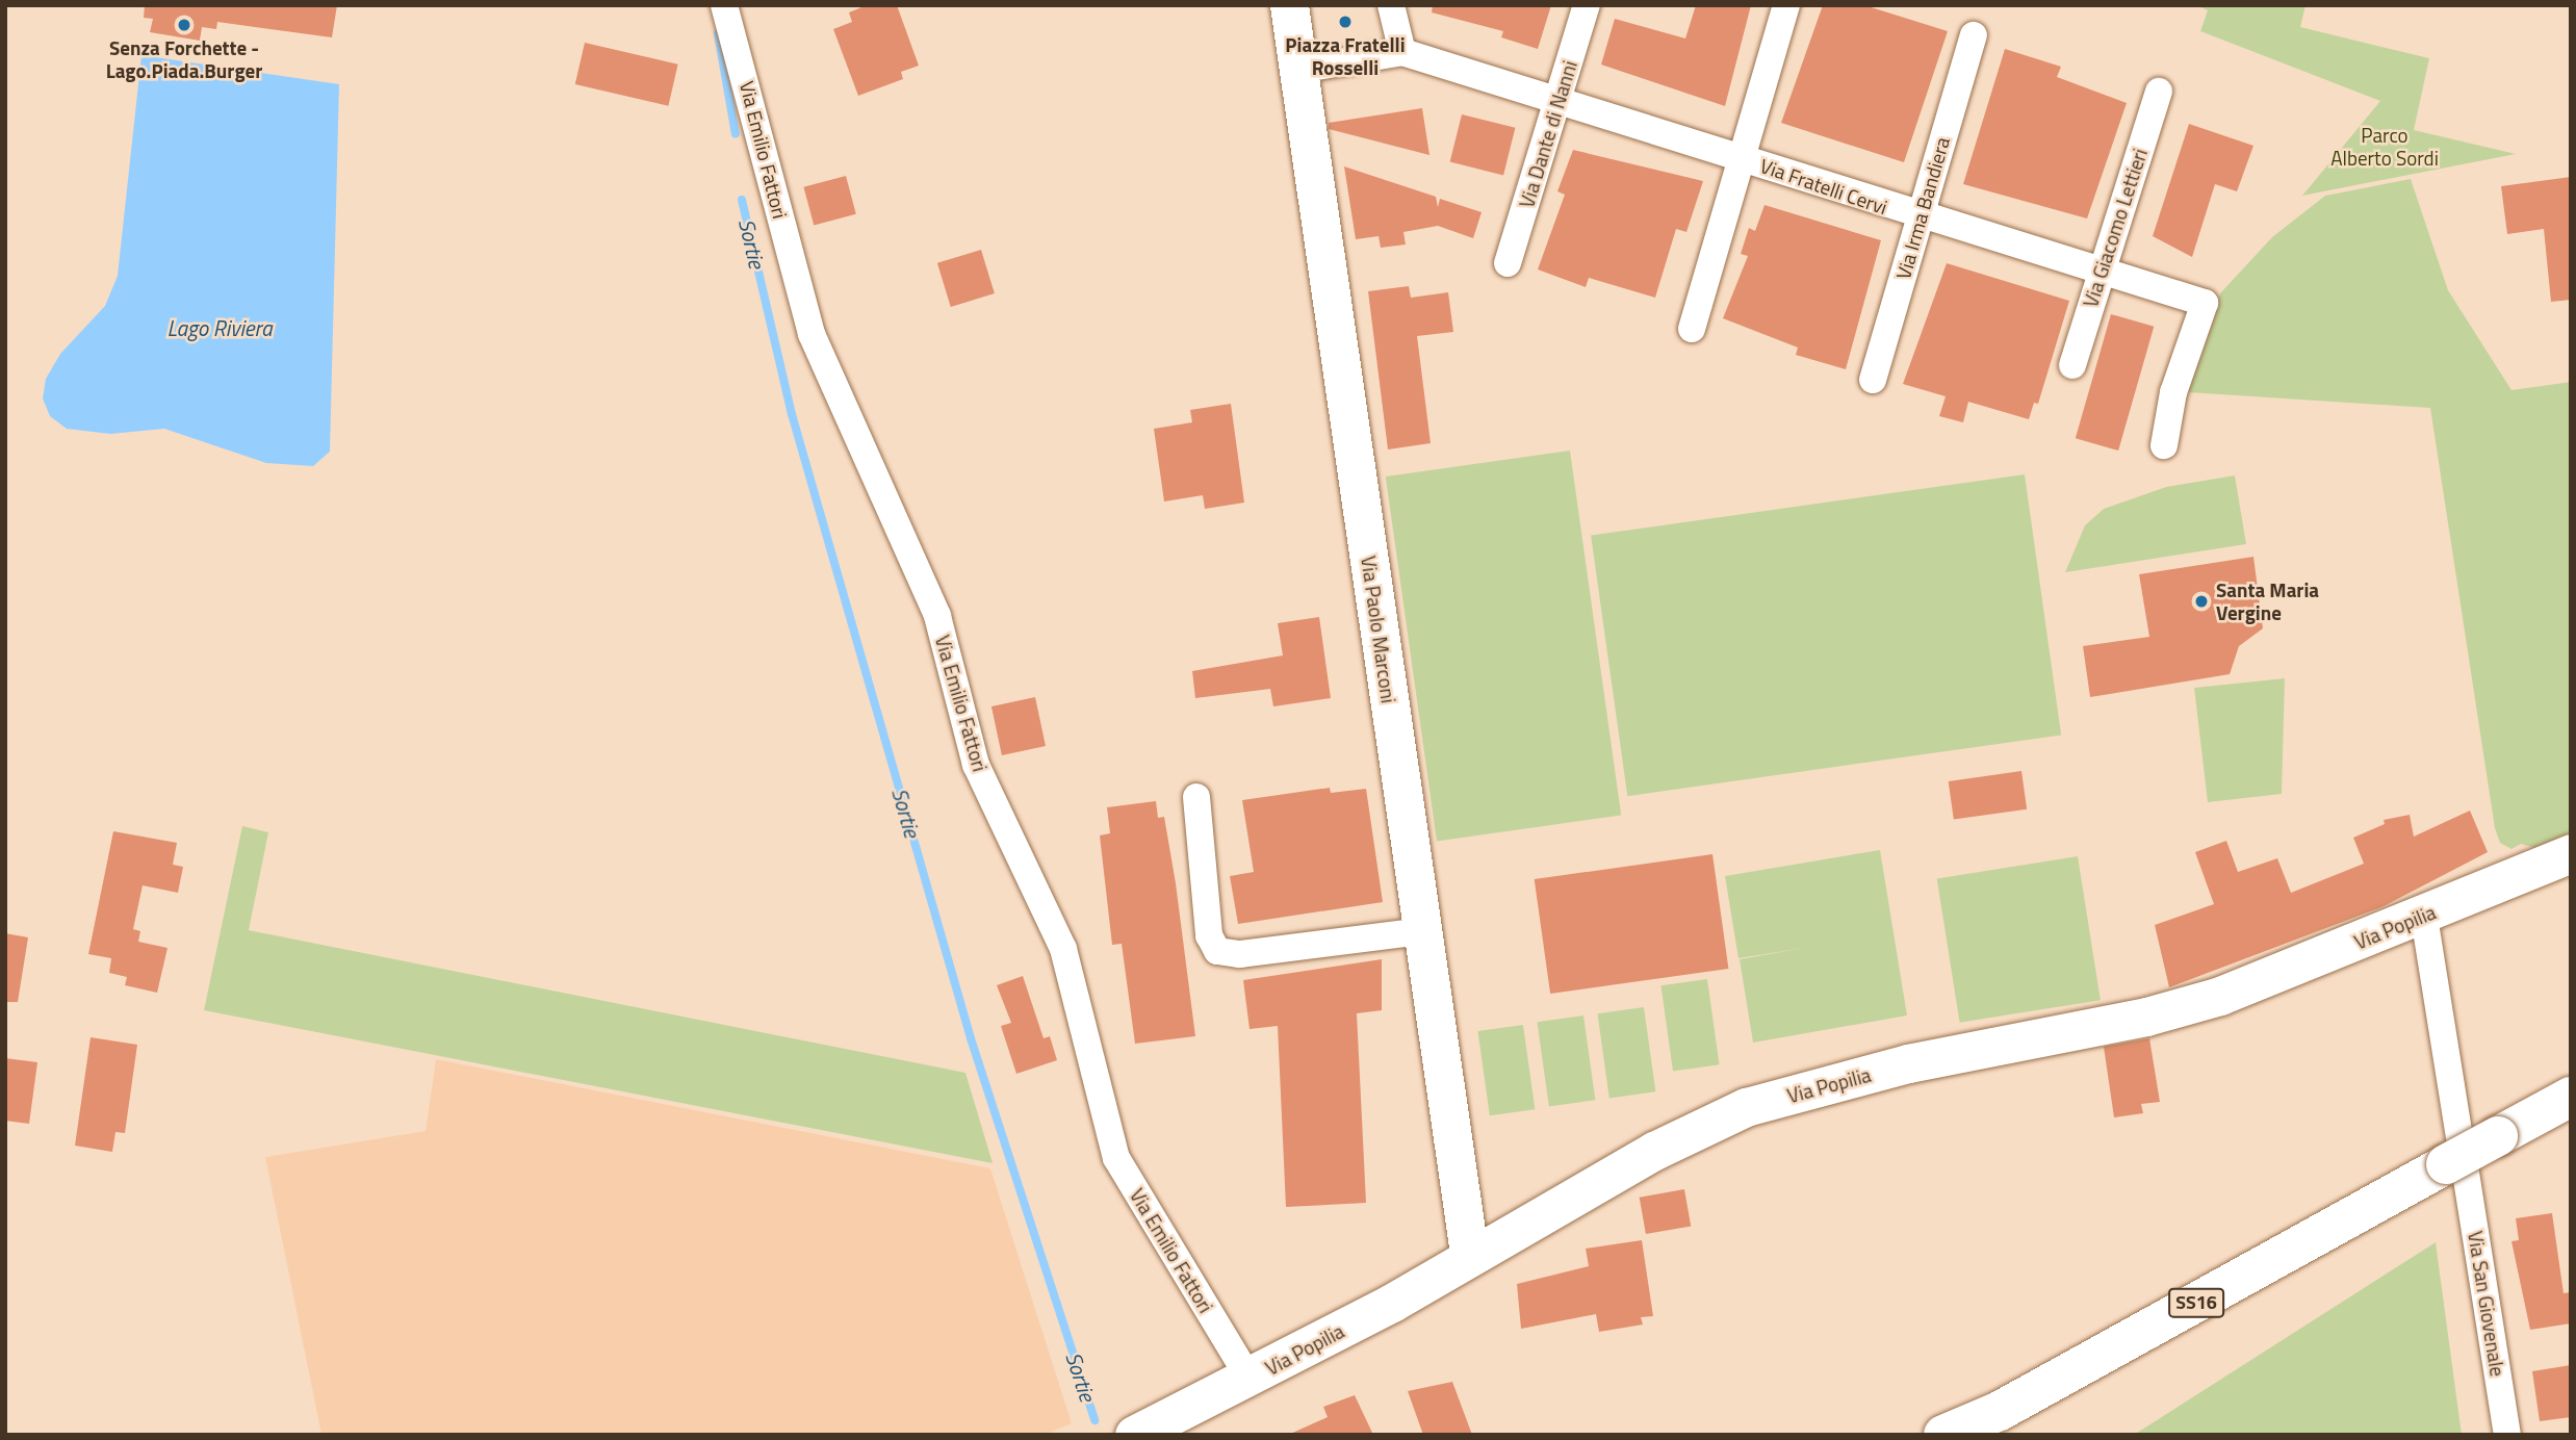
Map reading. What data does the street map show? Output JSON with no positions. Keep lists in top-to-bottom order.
{
  "streets": {
    "main road": ["SS16"],
    "street": [
      "Via Dante di Nanni",
      "Via Emilio Fattori",
      "Via Fratelli Cervi",
      "Via Irma Bandiera",
      "Via Giacomo Lettieri",
      "Via Paolo Marconi",
      "Via Popilia",
      "Via San Giovenale"
    ]
  },
  "crossings": [
    ["Via Dante di Nanni", "Via Fratelli Cervi"],
    ["Via Emilio Fattori", "Via Popilia"],
    ["Via Fratelli Cervi", "Via Irma Bandiera"],
    ["Via Fratelli Cervi", "Via Giacomo Lettieri"],
    ["Via Fratelli Cervi", "Via Paolo Marconi"],
    ["Via Paolo Marconi", "Via Popilia"],
    ["Via Popilia", "Via San Giovenale"],
    ["SS16", "Via San Giovenale"]
  ],
  "water": ["Sortie", "Lago Riviera"],
  "parks": ["Parco Alberto Sordi"],
  "places": ["Piazza Fratelli Rosselli", "Senza Forchette - Lago.Piada.Burger", "Santa Maria Vergine"]
}
